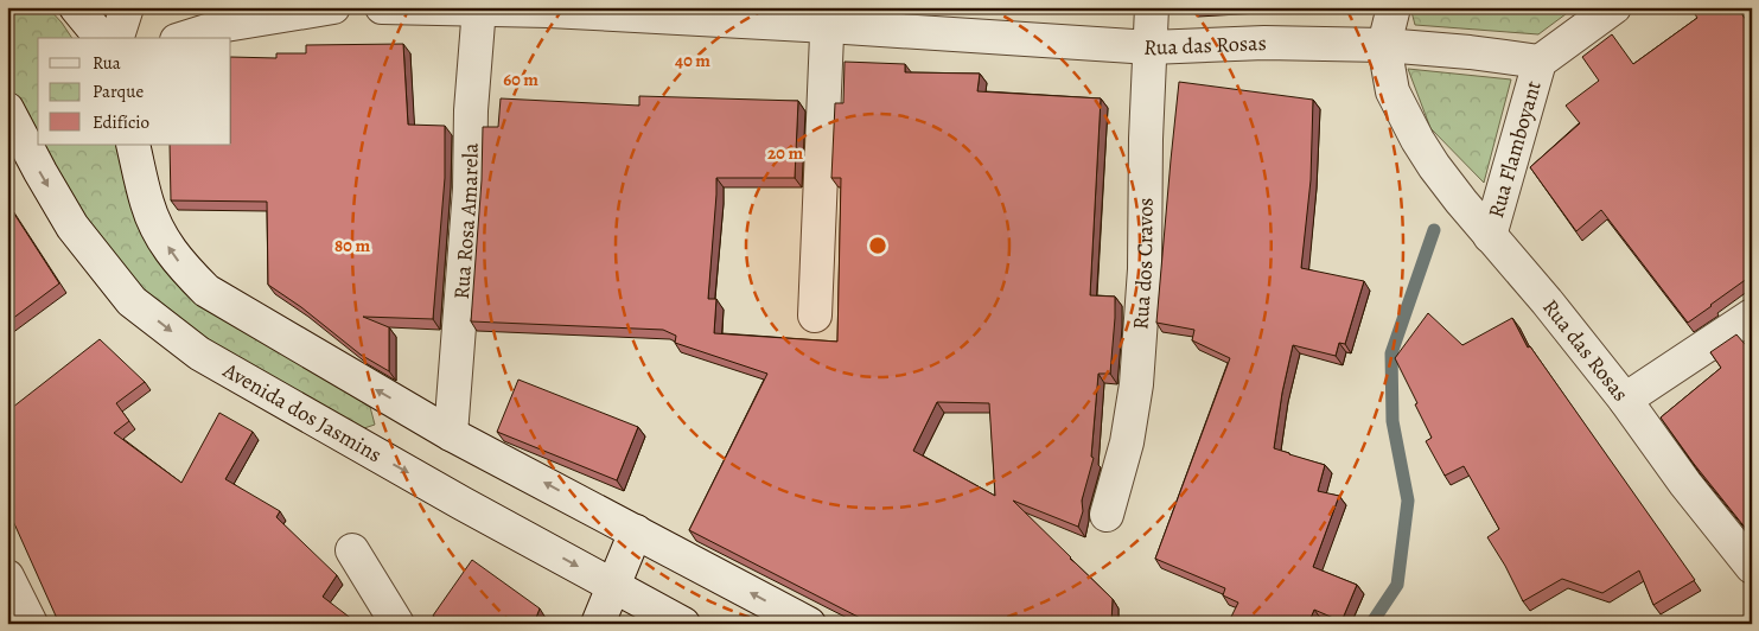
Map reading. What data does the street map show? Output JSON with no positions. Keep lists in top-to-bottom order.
{
  "streets": {
    "street": [
      "Rua das Rosas",
      "Rua Flamboyant",
      "Rua Rosa Amarela",
      "Rua dos Cravos",
      "Avenida dos Jasmins"
    ]
  },
  "crossings": [
    ["Rua das Rosas", "Rua Flamboyant"],
    ["Rua das Rosas", "Rua Rosa Amarela"],
    ["Rua das Rosas", "Rua dos Cravos"]
  ],
  "legend": ["Rua", "Parque", "Edifício"],
  "rings": [
    "40 m",
    "60 m",
    "20 m",
    "80 m"
  ]
}
